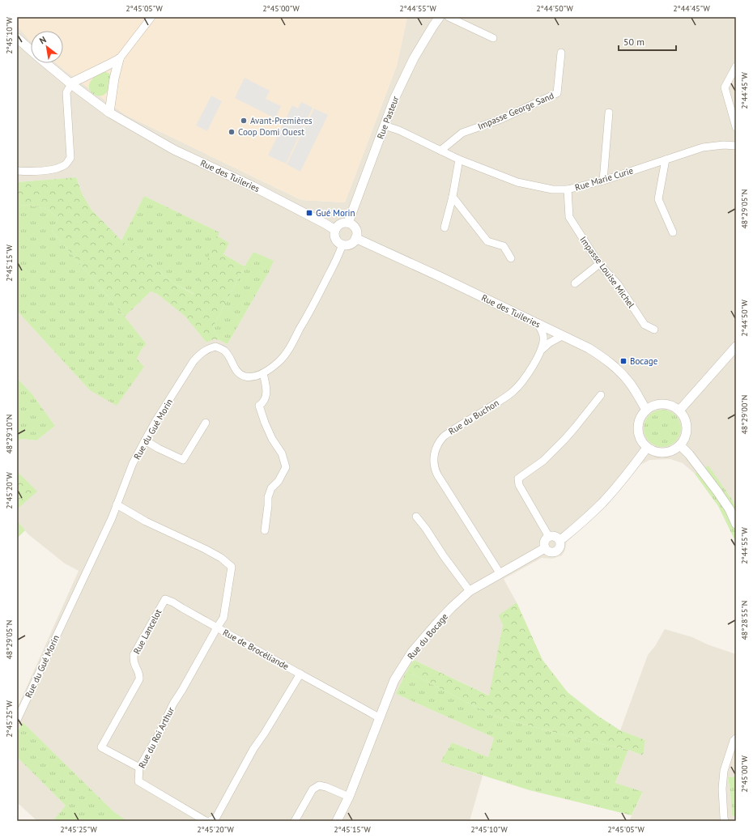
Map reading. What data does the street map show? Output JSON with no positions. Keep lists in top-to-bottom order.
{
  "streets": {
    "street": [
      "Impasse George Sand",
      "Rue Pasteur",
      "Rue des Tuileries",
      "Rue Marie Curie",
      "Impasse Louise Michel",
      "Rue du Buchon",
      "Rue du Gué Morin",
      "Rue Lancelot",
      "Rue du Bocage",
      "Rue de Brocéliande",
      "Rue du Roi Arthur"
    ]
  },
  "crossings": [
    ["Impasse George Sand", "Rue Marie Curie"],
    ["Rue Pasteur", "Rue des Tuileries"],
    ["Rue Pasteur", "Rue Marie Curie"],
    ["Rue Pasteur", "Rue du Gué Morin"],
    ["Rue des Tuileries", "Rue du Buchon"],
    ["Rue des Tuileries", "Rue du Gué Morin"],
    ["Rue Marie Curie", "Impasse Louise Michel"],
    ["Rue du Buchon", "Rue du Bocage"],
    ["Rue du Gué Morin", "Rue de Brocéliande"],
    ["Rue Lancelot", "Rue de Brocéliande"],
    ["Rue Lancelot", "Rue du Roi Arthur"],
    ["Rue du Bocage", "Rue de Brocéliande"],
    ["Rue de Brocéliande", "Rue du Roi Arthur"]
  ],
  "places": {
    "other": ["Avant-Premières", "Coop Domi Ouest"],
    "transit": ["Gué Morin", "Bocage"]
  },
  "scale_bar": "50 m",
  "north": "top left",
  "coordinates": [
    "2°45'05\"W",
    "2°45'00\"W",
    "2°44'55\"W",
    "2°44'50\"W",
    "2°44'45\"W",
    "2°45'10\"W",
    "48°29'05\"N",
    "2°45'15\"W",
    "48°29'00\"N",
    "48°29'10\"N",
    "2°45'20\"W",
    "48°28'55\"N",
    "2°45'25\"W"
  ]
}
